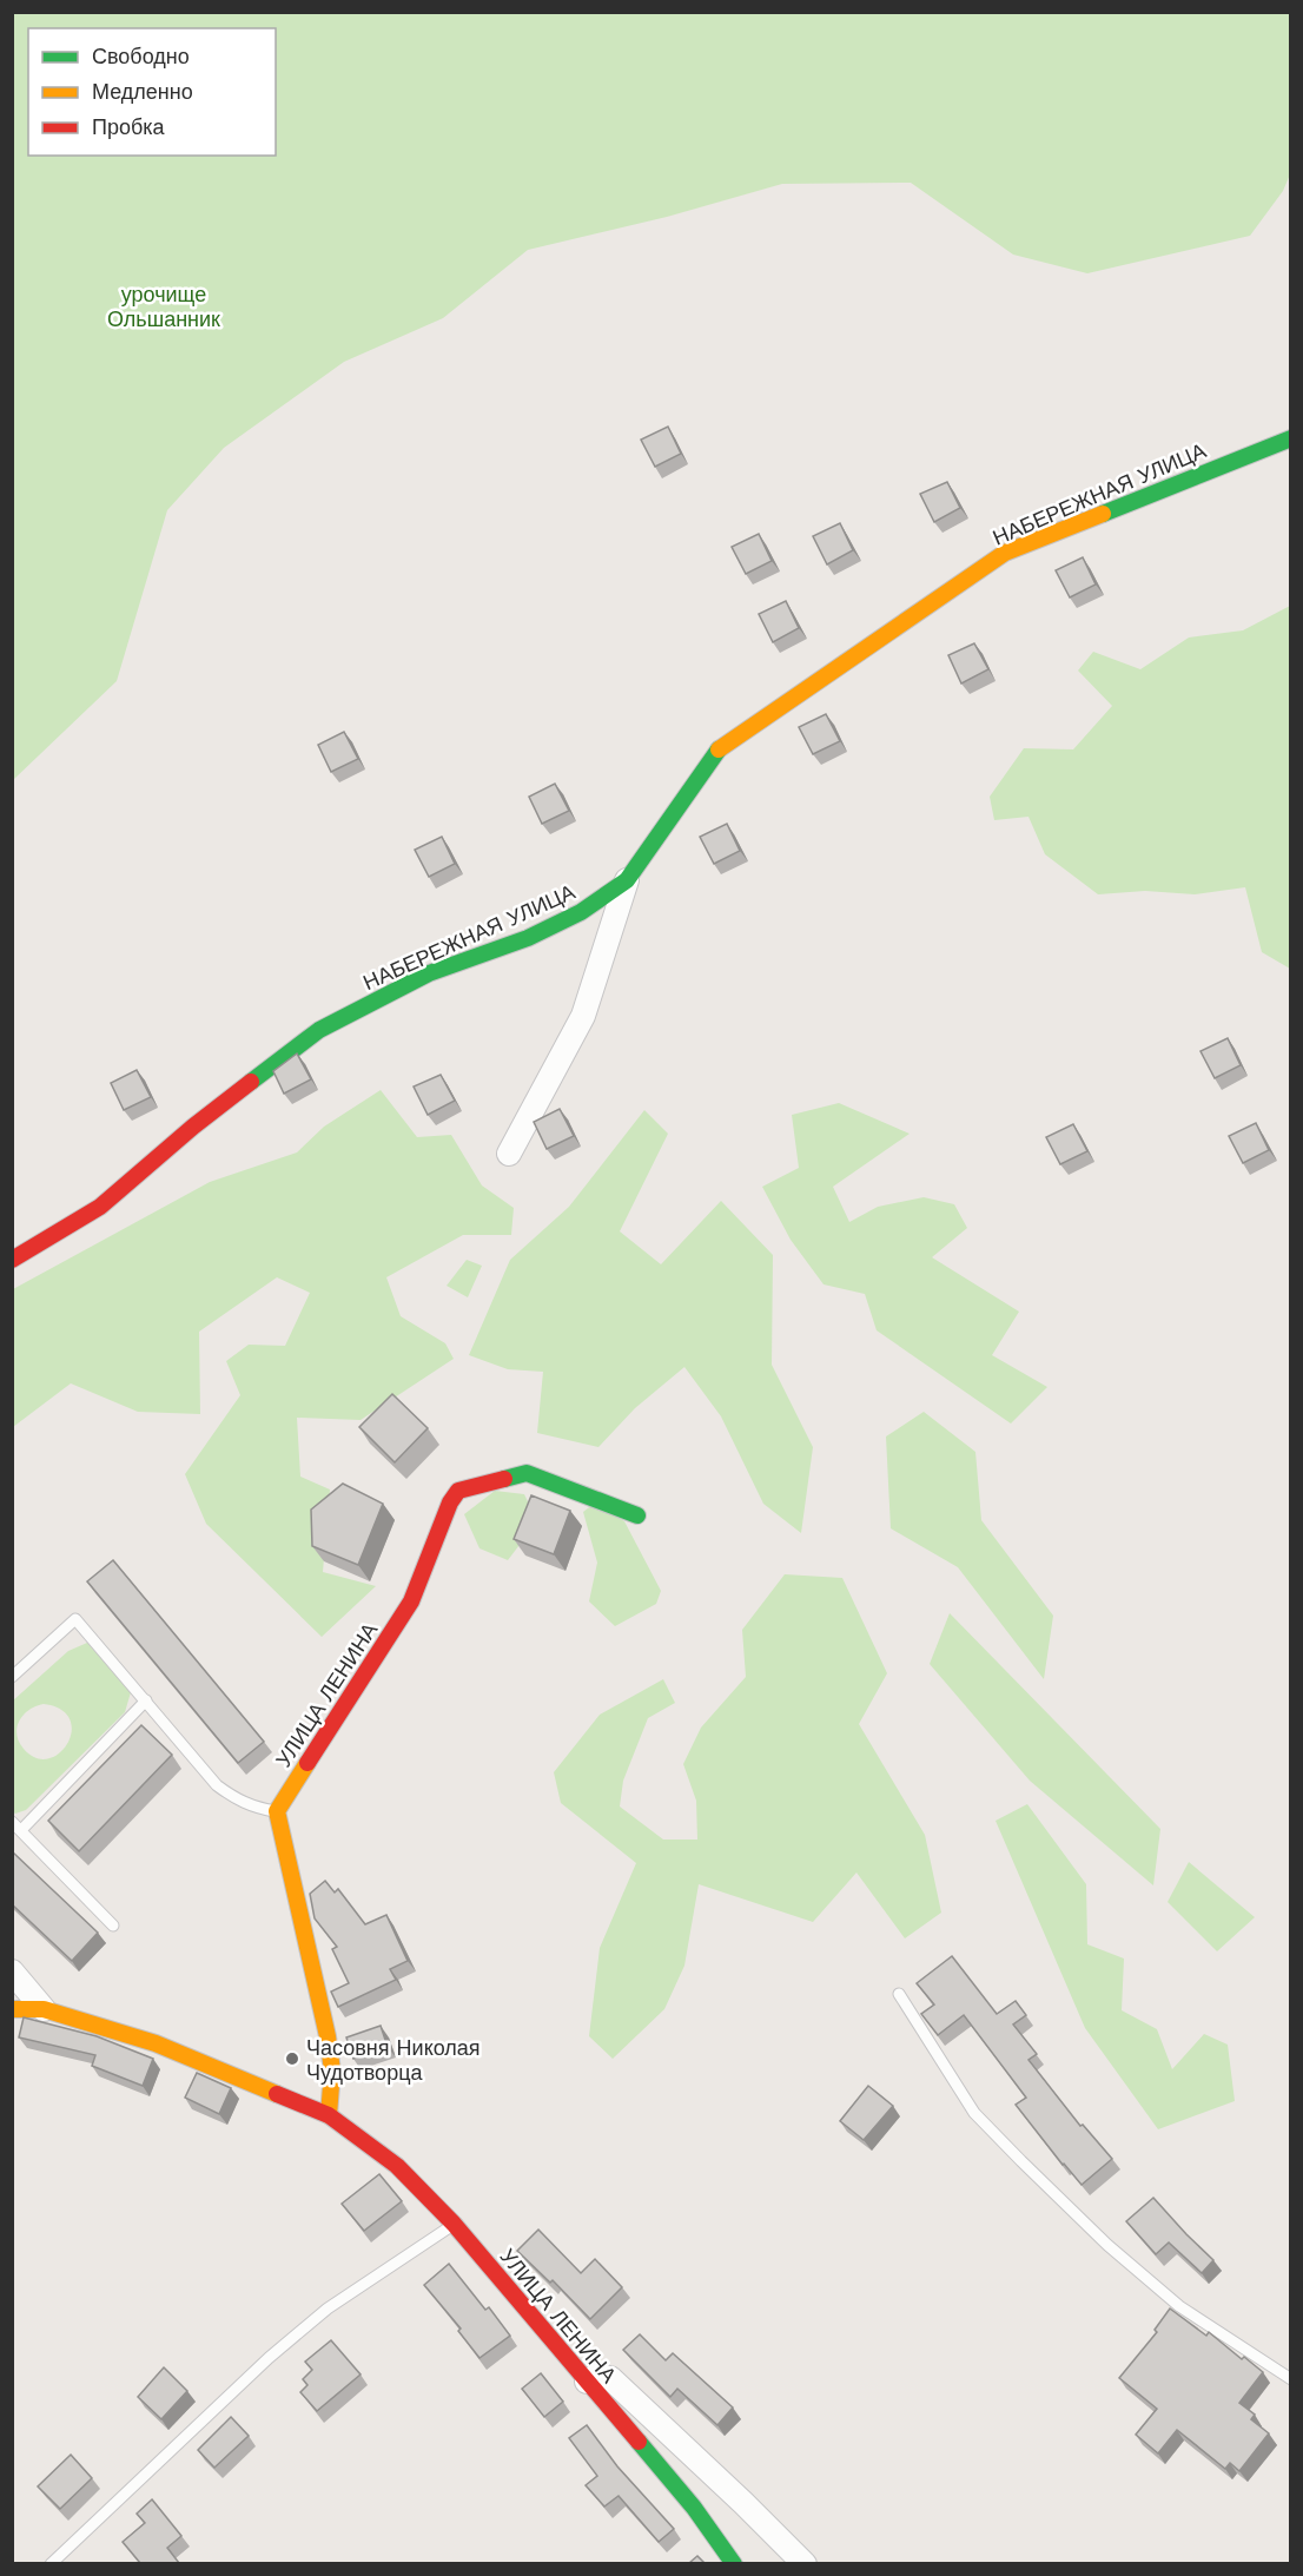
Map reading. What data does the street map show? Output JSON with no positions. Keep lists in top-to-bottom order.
{
  "streets": {
    "street": ["НАБЕРЕЖНАЯ УЛИЦА", "УЛИЦА ЛЕНИНА"]
  },
  "parks": ["урочище Ольшанник"],
  "places": ["Часовня Николая Чудотворца"],
  "legend": ["Свободно", "Медленно", "Пробка"]
}
